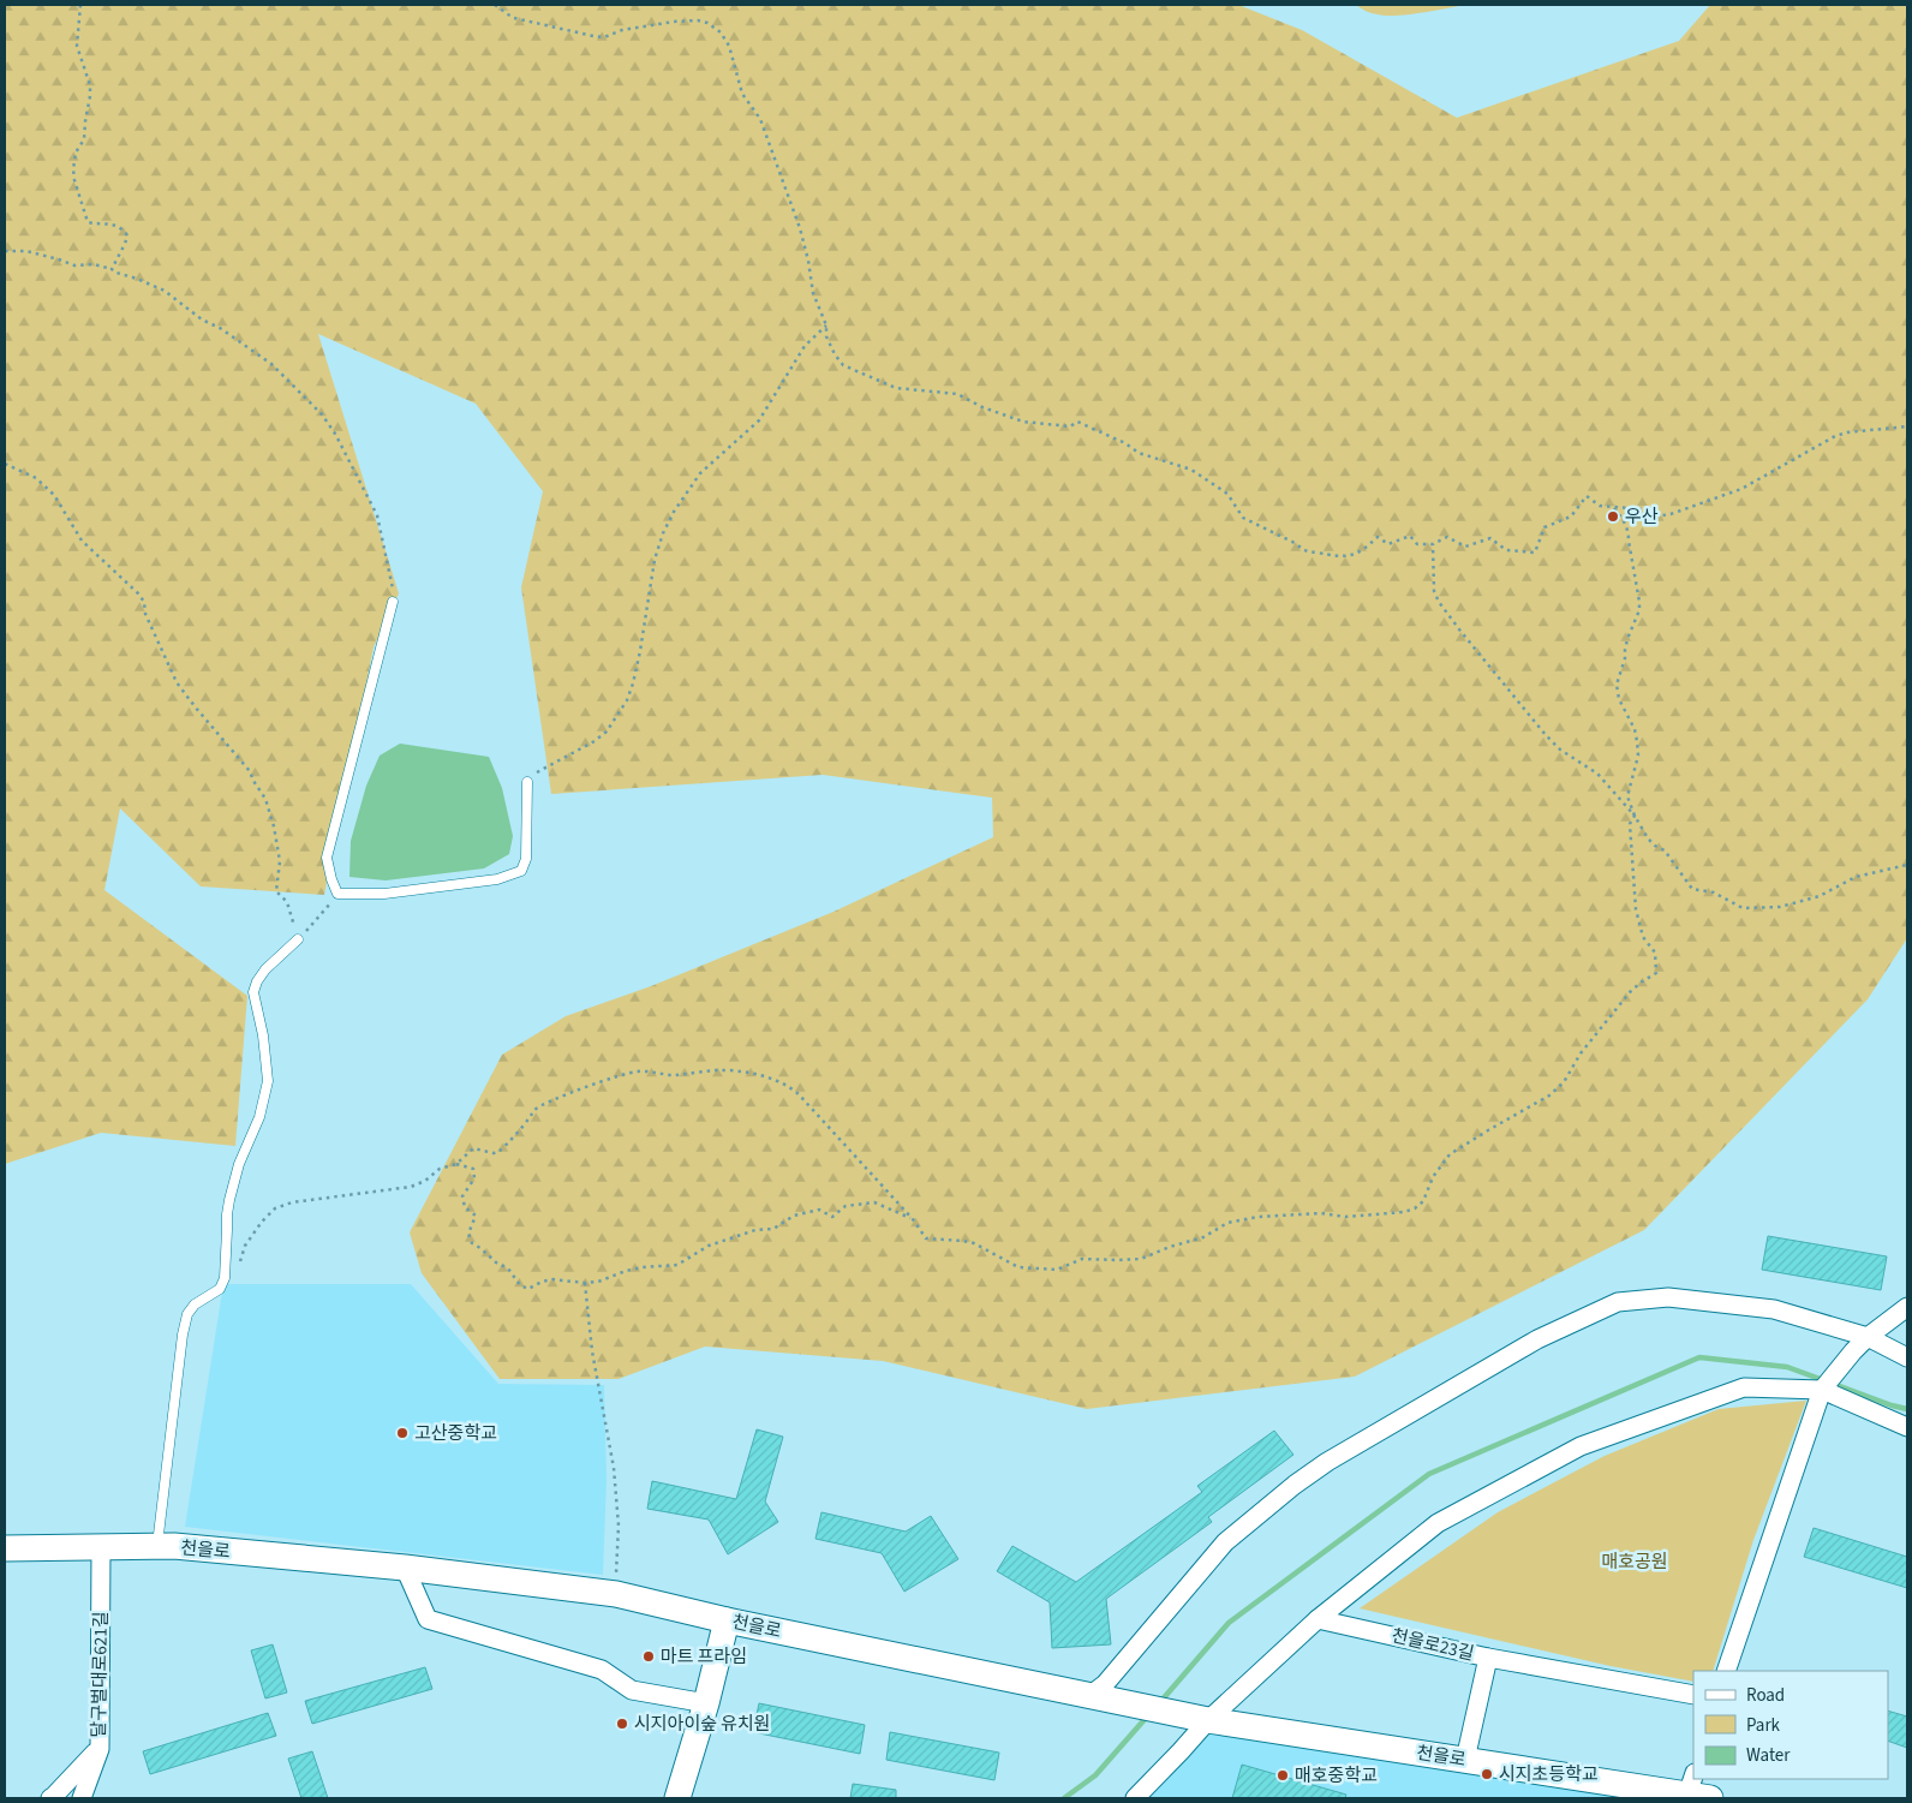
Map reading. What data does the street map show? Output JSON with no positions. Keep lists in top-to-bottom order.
{
  "streets": {
    "street": ["천을로", "천을로23길", "달구벌대로621길"]
  },
  "crossings": [
    ["천을로", "달구벌대로621길"]
  ],
  "parks": ["매호공원"],
  "places": [
    "우산",
    "고산중학교",
    "마트 프라임",
    "시지아이숲 유치원",
    "시지초등학교",
    "매호중학교"
  ],
  "legend": ["Road", "Park", "Water"]
}
